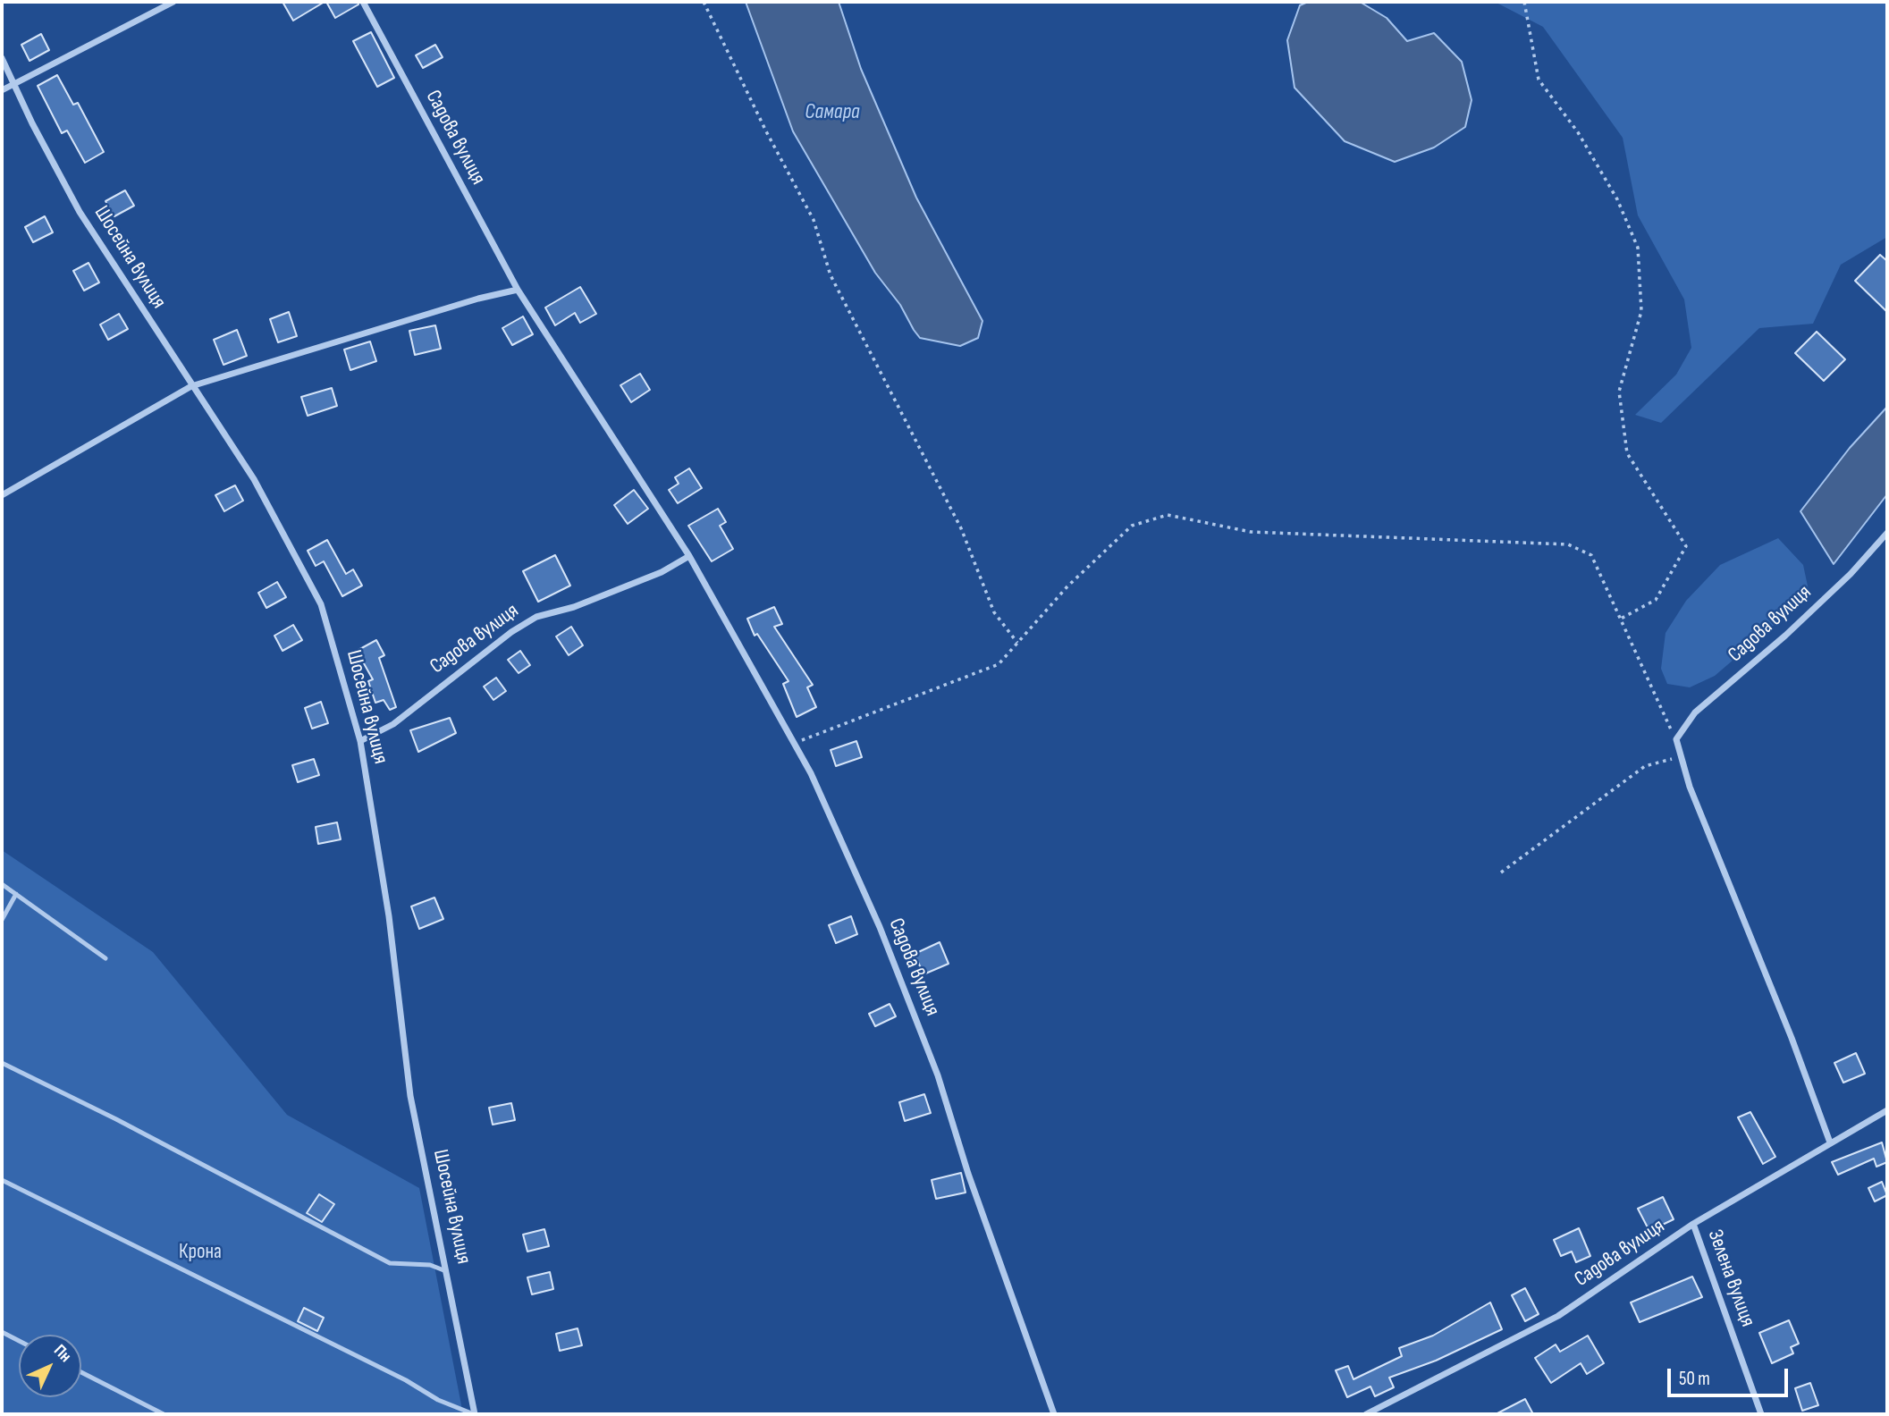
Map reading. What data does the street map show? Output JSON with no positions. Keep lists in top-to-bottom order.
{
  "streets": {
    "street": ["Садова вулиця", "Шосейна вулиця", "Зелена вулиця"]
  },
  "crossings": [
    ["Садова вулиця", "Шосейна вулиця"],
    ["Садова вулиця", "Зелена вулиця"]
  ],
  "water": ["Самара"],
  "parks": ["Крона"],
  "scale_bar": "50 m",
  "north": "top right"
}
